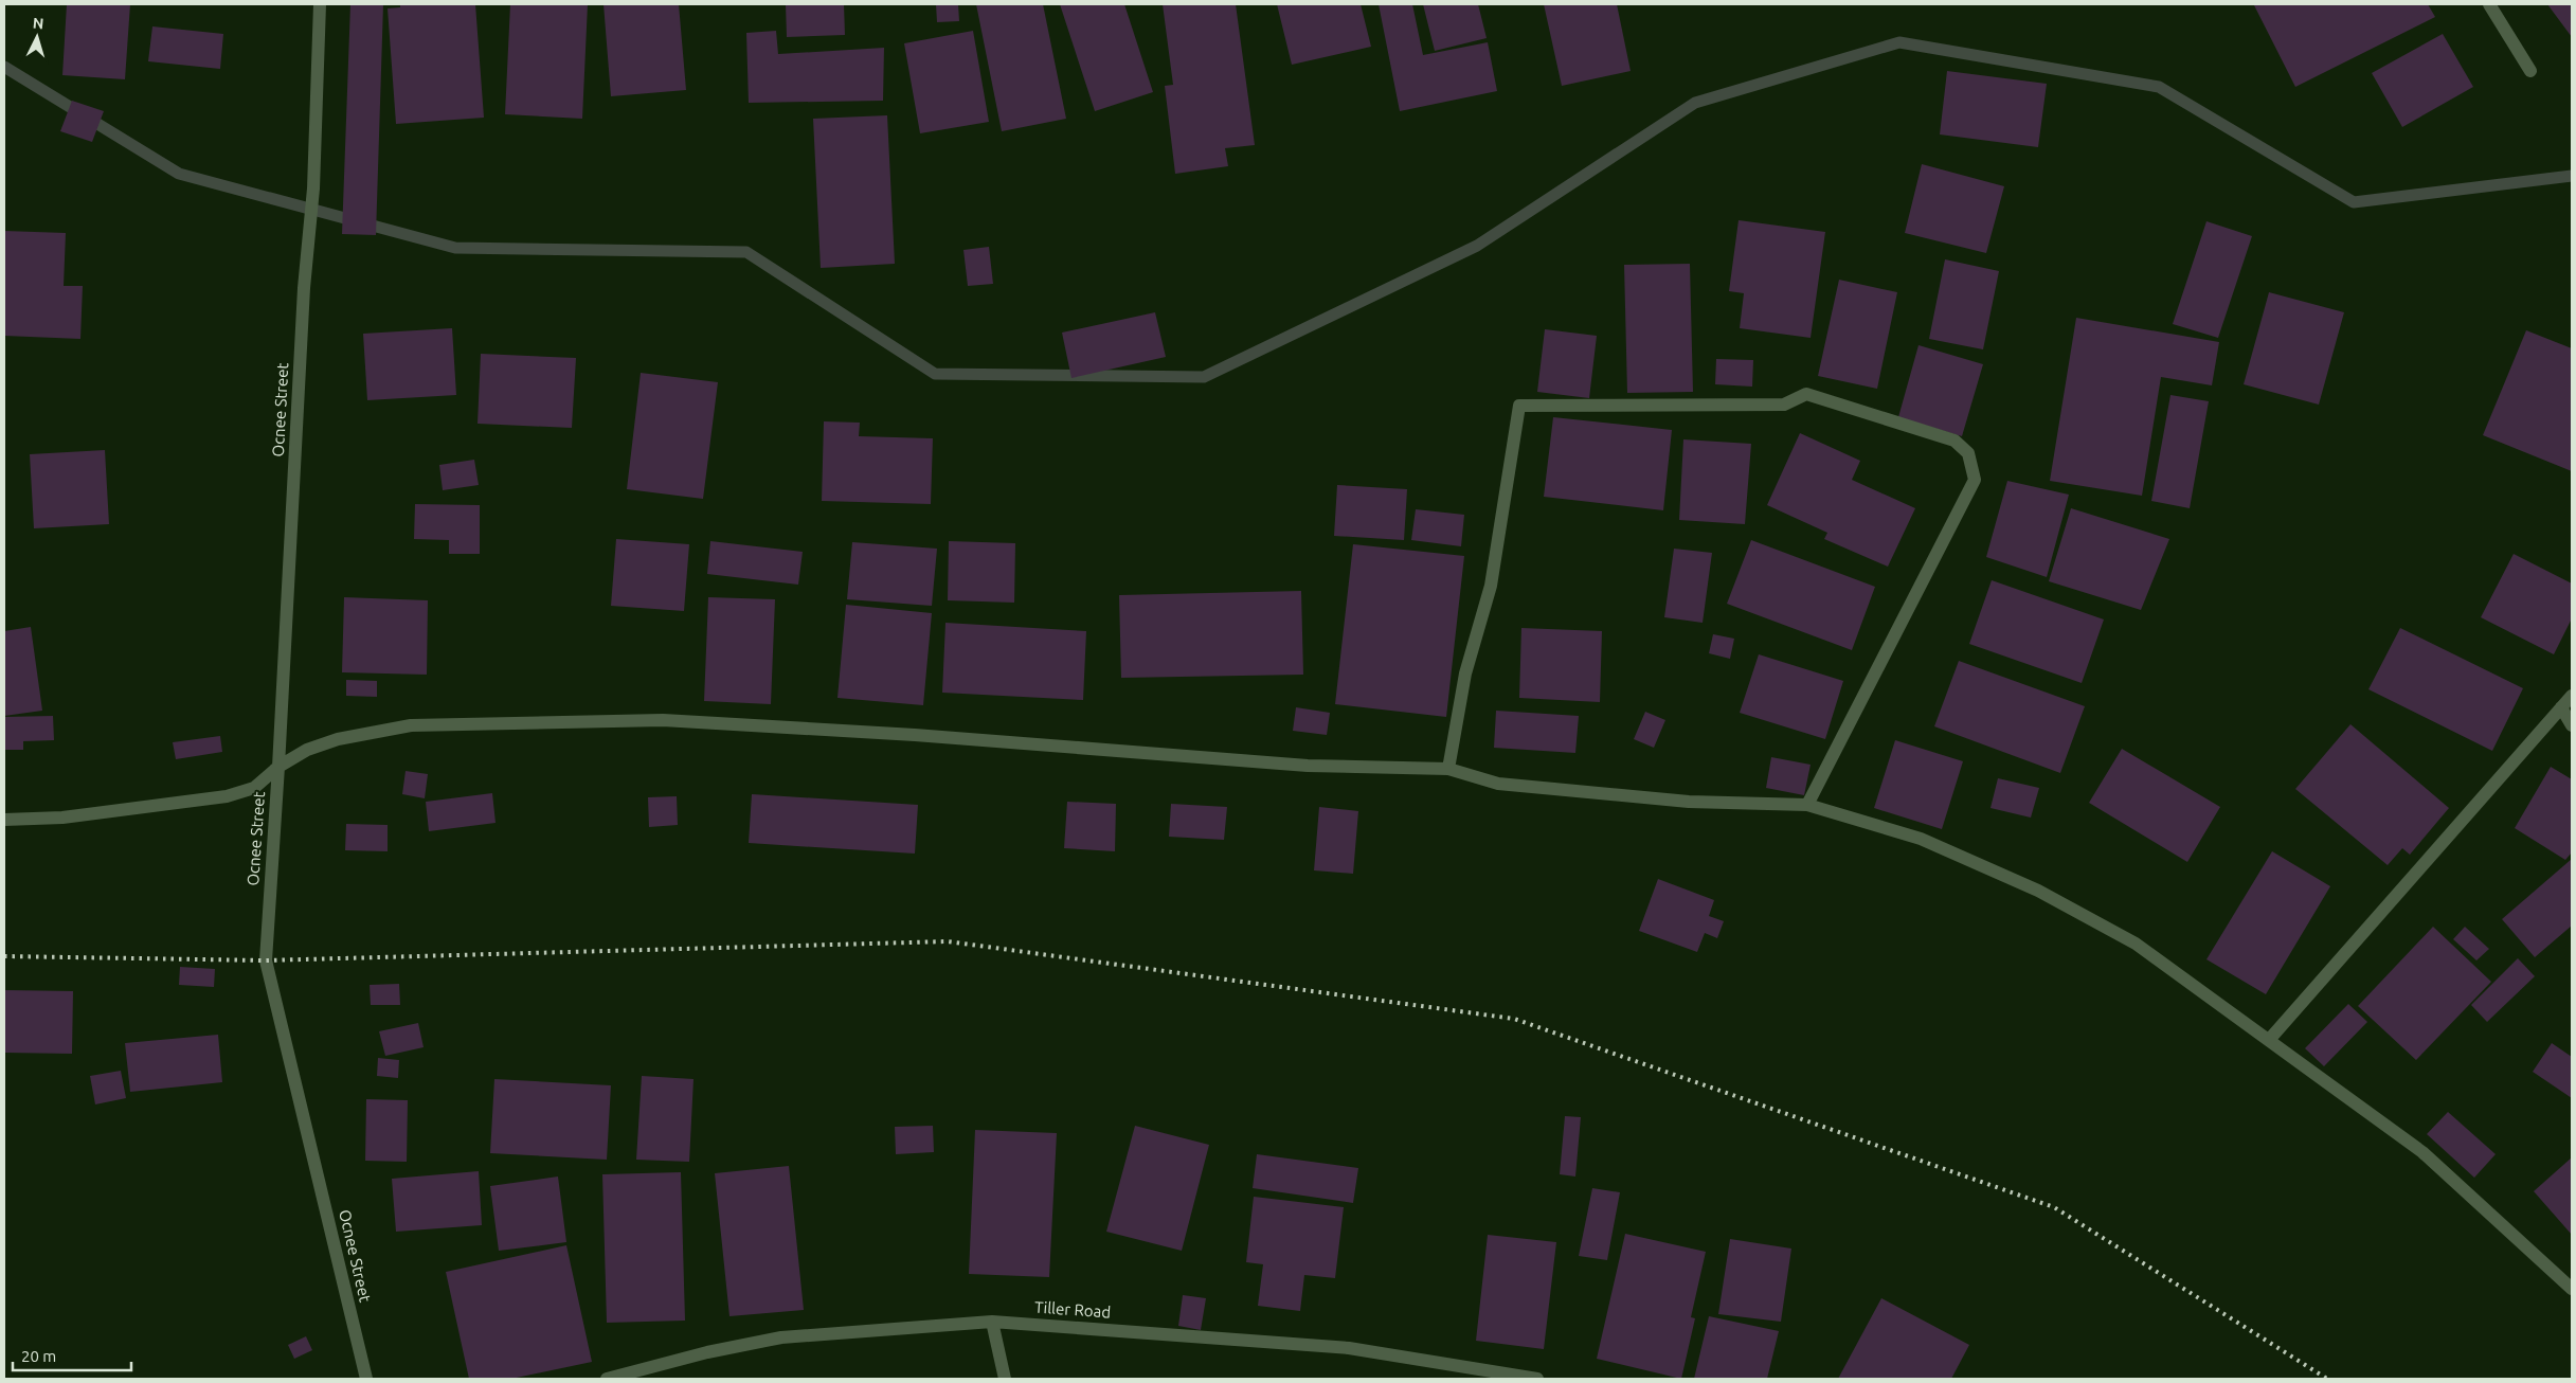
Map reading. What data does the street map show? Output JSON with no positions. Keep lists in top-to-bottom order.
{
  "streets": {
    "street": ["Ocnee Street", "Tiller Road"]
  },
  "scale_bar": "20 m",
  "north": "top"
}
